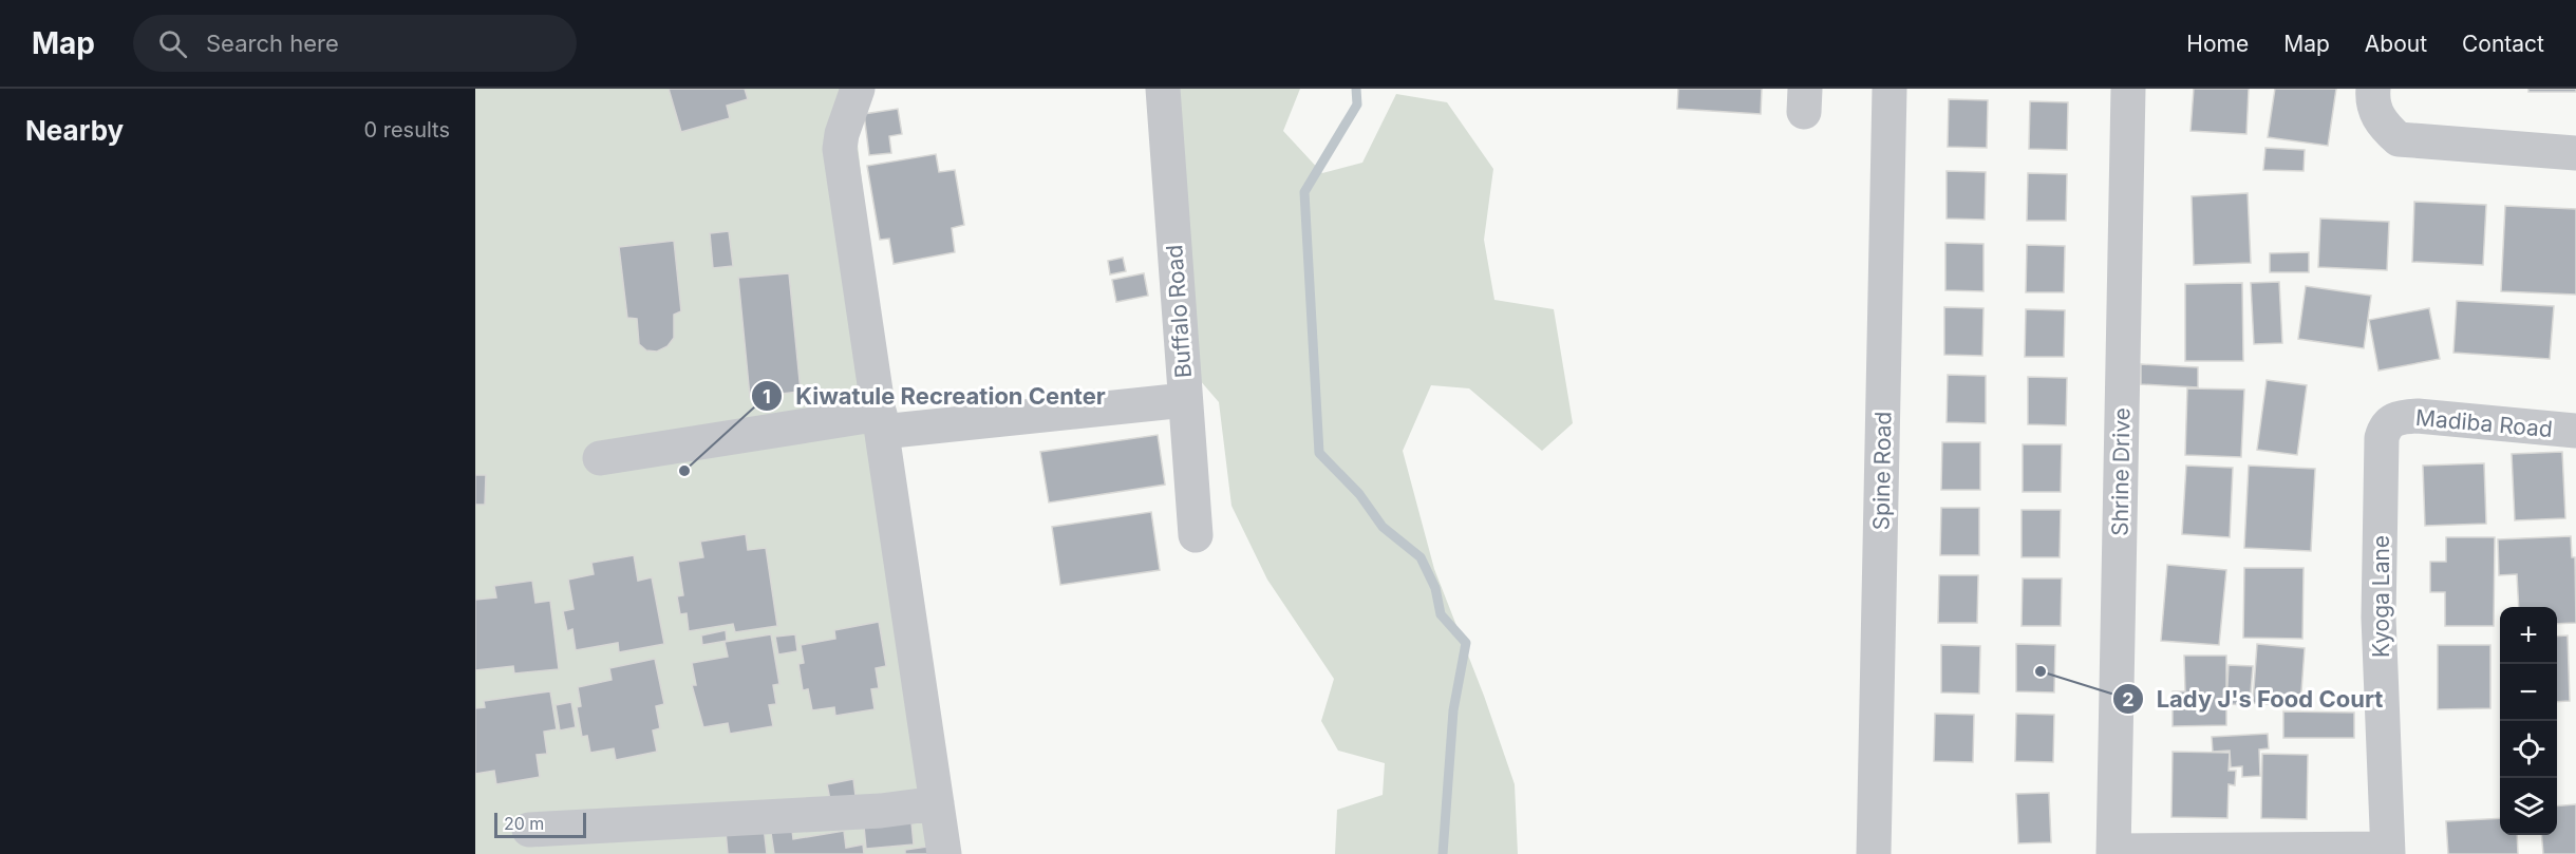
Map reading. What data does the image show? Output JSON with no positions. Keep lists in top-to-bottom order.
{
  "streets": {
    "street": [
      "Buffalo Road",
      "Madiba Road",
      "Spine Road",
      "Shrine Drive",
      "Kyoga Lane"
    ]
  },
  "crossings": [
    ["Madiba Road", "Kyoga Lane"]
  ],
  "places": ["Kiwatule Recreation Center", "Lady J's Food Court"],
  "scale_bar": "20 m",
  "page": {
    "header": "Map",
    "search": "Search here",
    "nav": [
      "Home",
      "Map",
      "About",
      "Contact"
    ],
    "heading": ["Nearby", "0 results"],
    "map_buttons": ["+", "−"],
    "scale": "20 m"
  }
}
